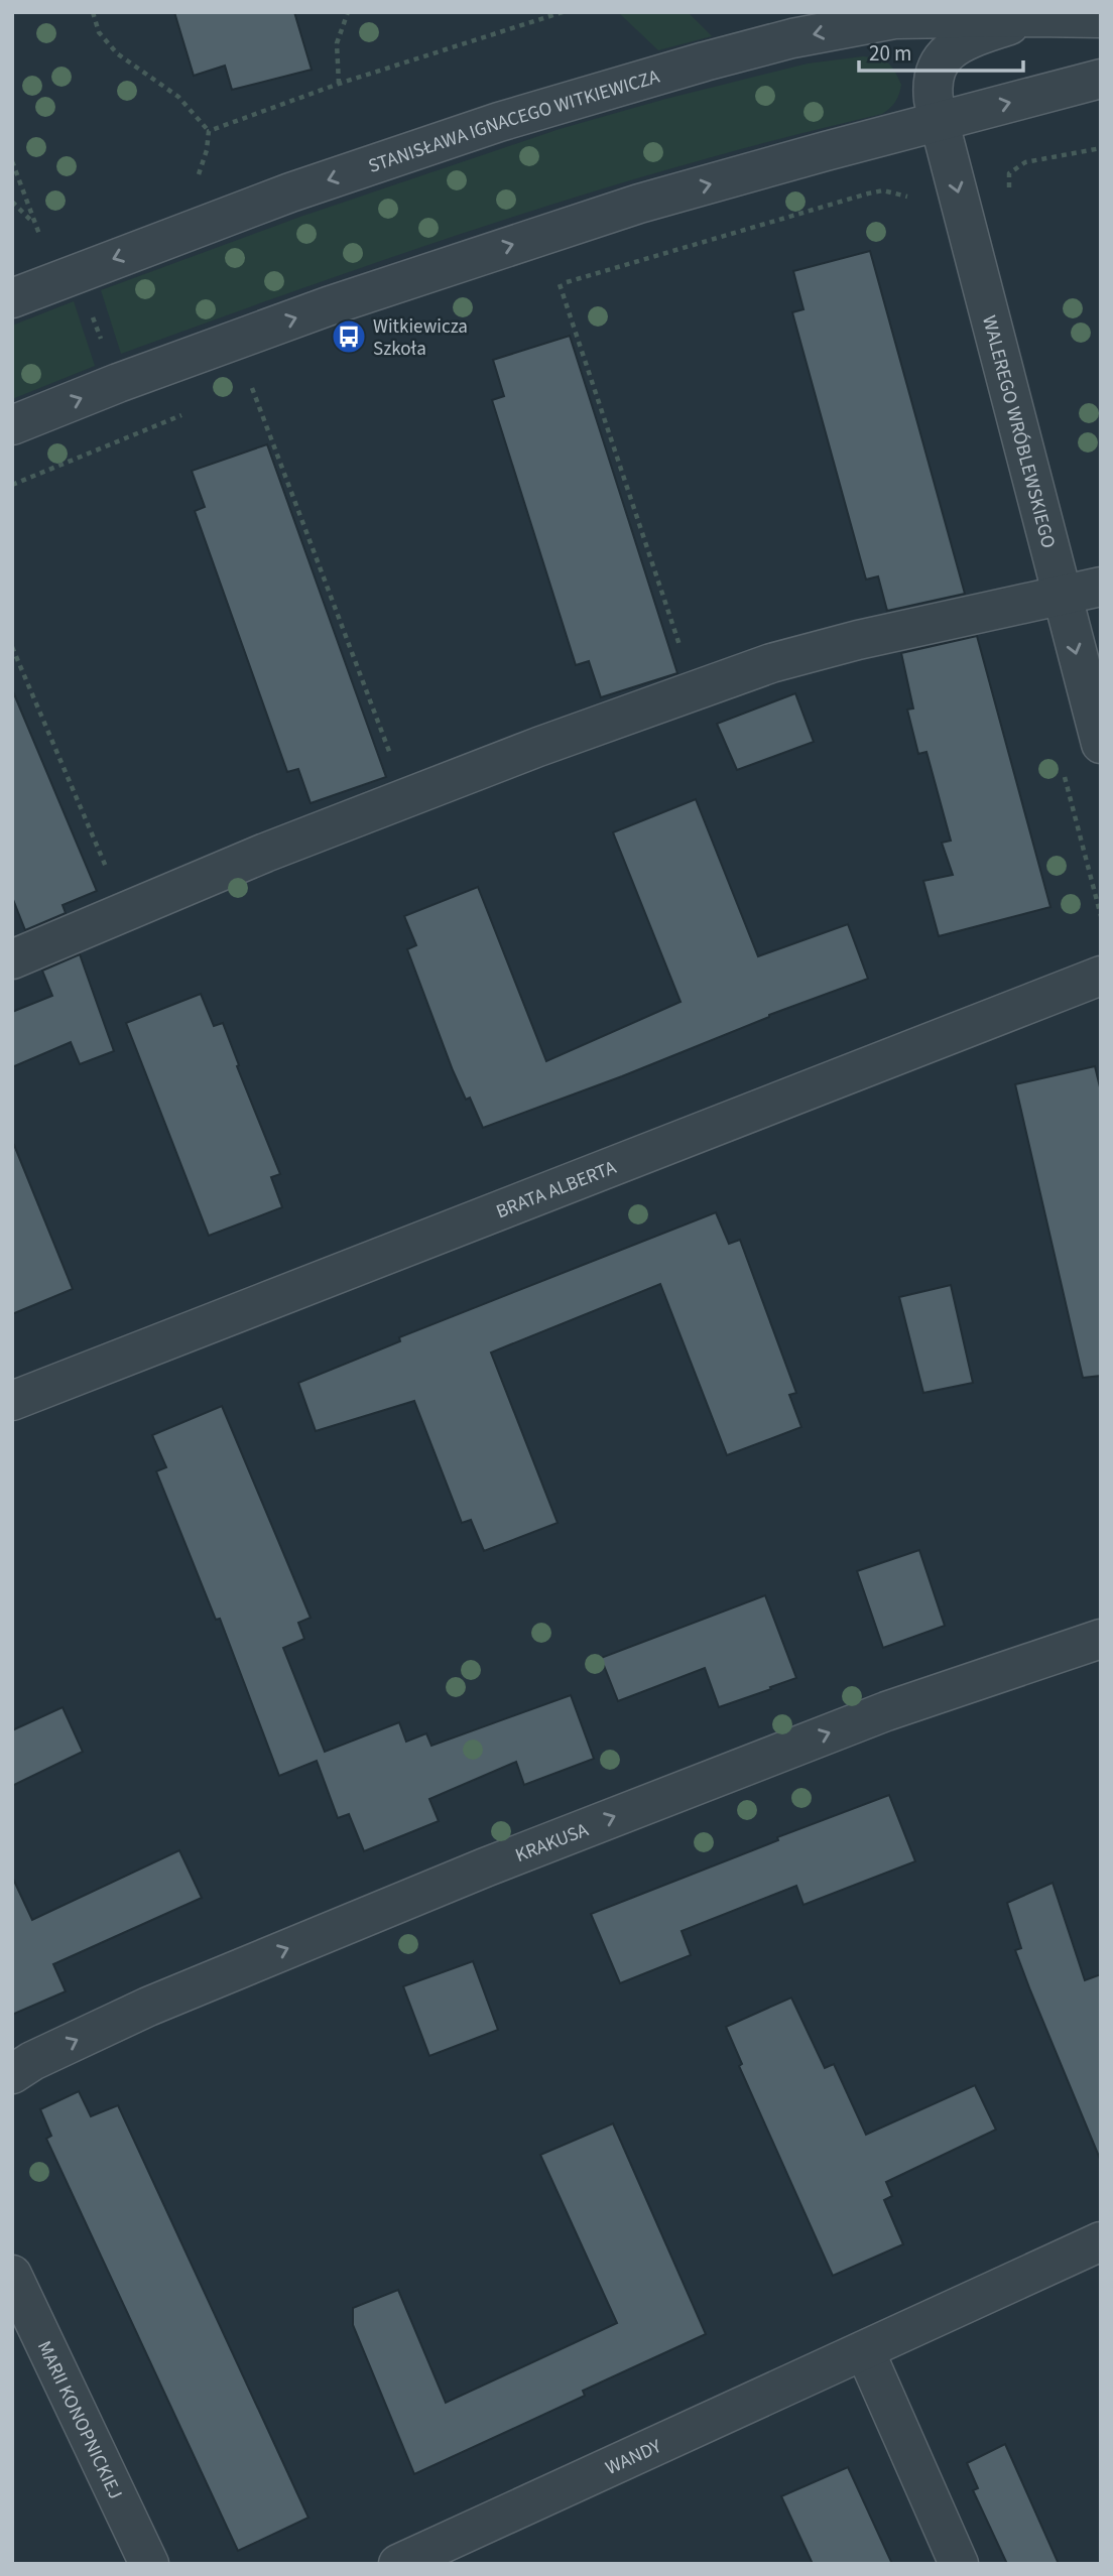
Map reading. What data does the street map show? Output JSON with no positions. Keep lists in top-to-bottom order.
{
  "streets": {
    "street": [
      "STANISŁAWA IGNACEGO WITKIEWICZA",
      "WALEREGO WRÓBLEWSKIEGO",
      "BRATA ALBERTA",
      "KRAKUSA",
      "MARII KONOPNICKIEJ",
      "WANDY"
    ]
  },
  "crossings": [
    ["STANISŁAWA IGNACEGO WITKIEWICZA", "WALEREGO WRÓBLEWSKIEGO"]
  ],
  "one_way": ["WALEREGO WRÓBLEWSKIEGO", "KRAKUSA"],
  "places": {
    "bus stop": ["Witkiewicza Szkoła"]
  },
  "scale_bar": "20 m"
}
